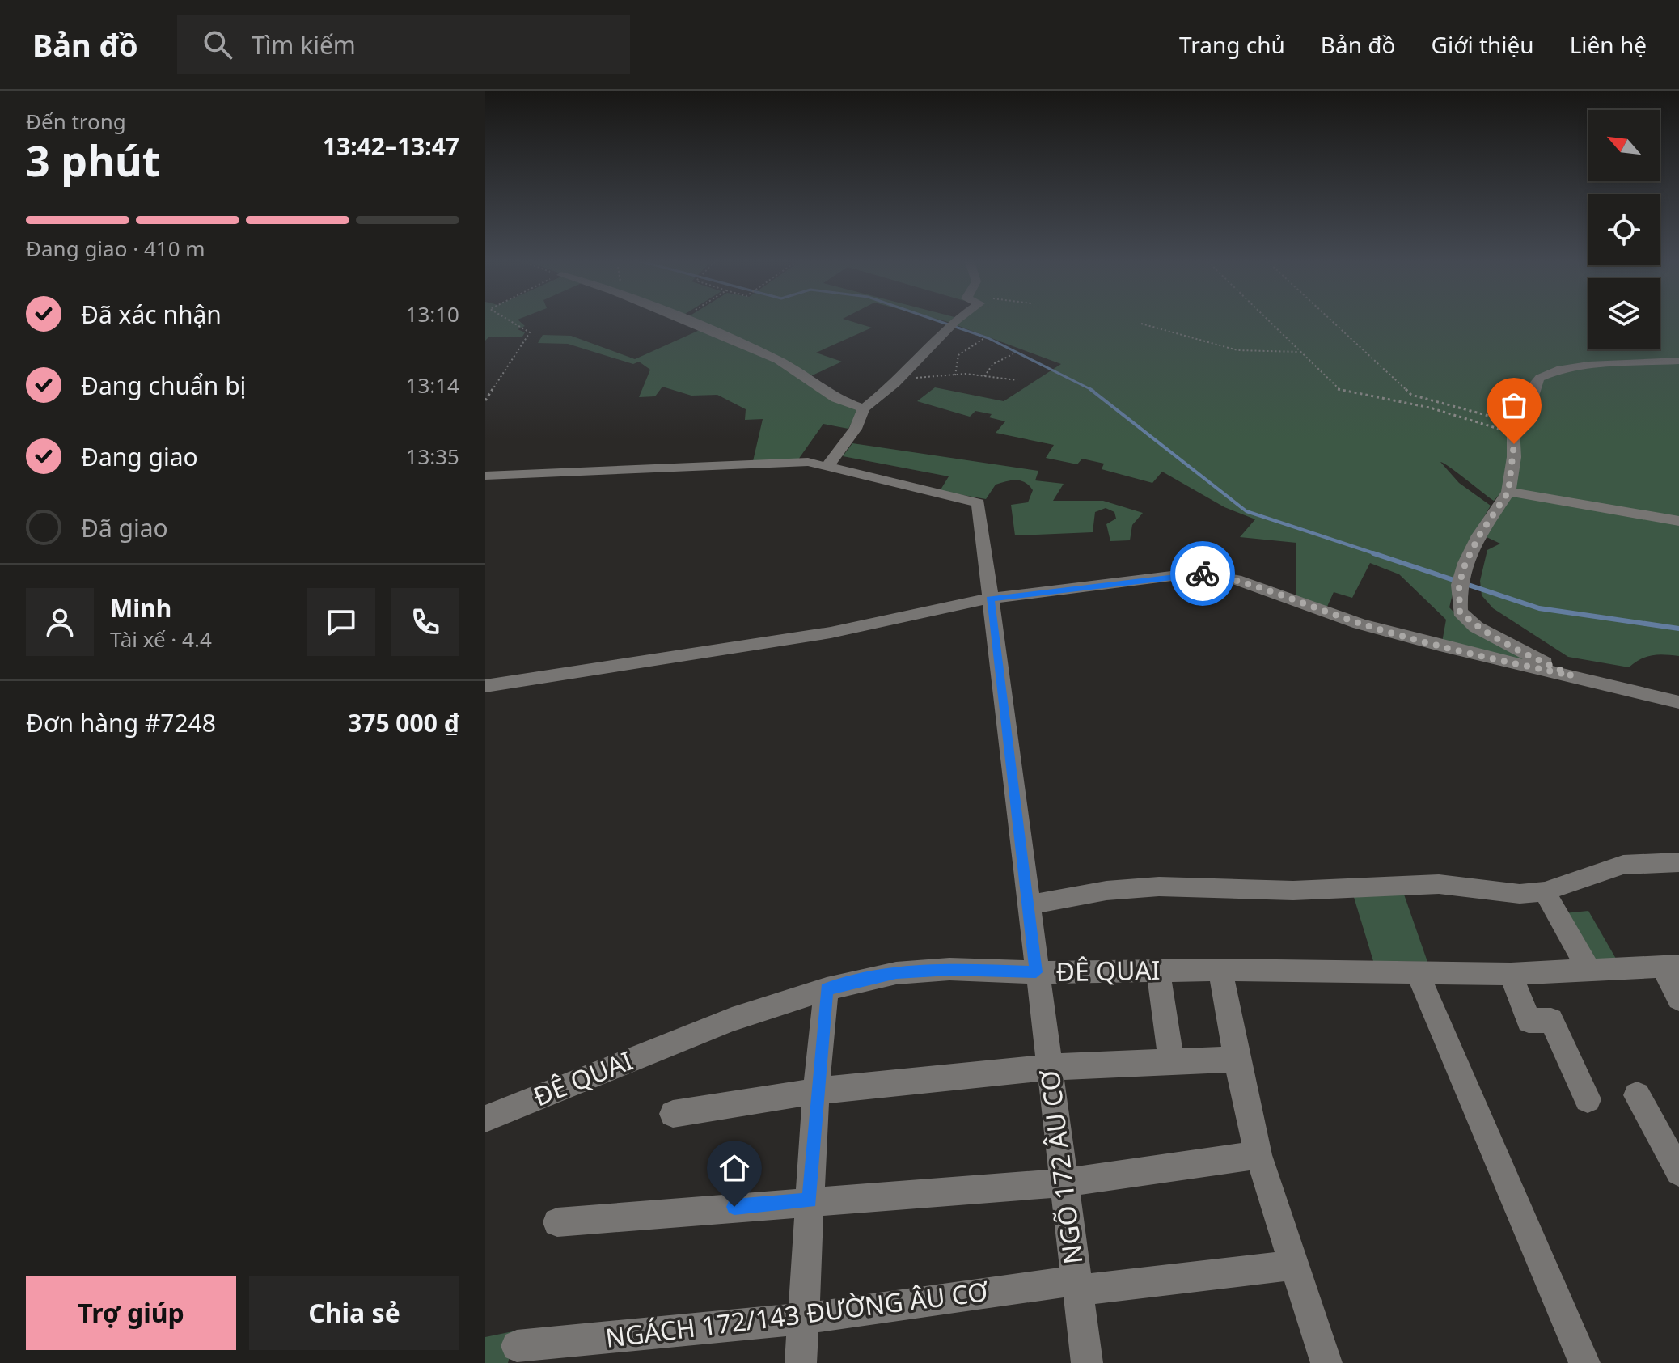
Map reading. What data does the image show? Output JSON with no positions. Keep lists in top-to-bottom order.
{
  "streets": {
    "street": ["ĐÊ QUAI", "NGÕ 172 ÂU CƠ", "NGÁCH 172/143 ĐƯỜNG ÂU CƠ"]
  },
  "crossings": [
    ["ĐÊ QUAI", "NGÕ 172 ÂU CƠ"],
    ["NGÕ 172 ÂU CƠ", "NGÁCH 172/143 ĐƯỜNG ÂU CƠ"]
  ],
  "north": "top left",
  "page": {
    "header": "Bản đồ",
    "search": "Tìm kiếm",
    "nav": [
      "Trang chủ",
      "Bản đồ",
      "Giới thiệu",
      "Liên hệ"
    ],
    "heading": ["3 phút", "Đến trong", "13:42–13:47"],
    "panel": [
      "Minh",
      "Tài xế · 4.4",
      "Đơn hàng #7248",
      "375 000 ₫"
    ],
    "bar": "Đang giao · 410 m",
    "list": [
      ["Đã xác nhận", "13:10"],
      ["Đang chuẩn bị", "13:14"],
      ["Đang giao", "13:35"],
      "Đã giao"
    ],
    "buttons": ["Trợ giúp", "Chia sẻ"]
  }
}
